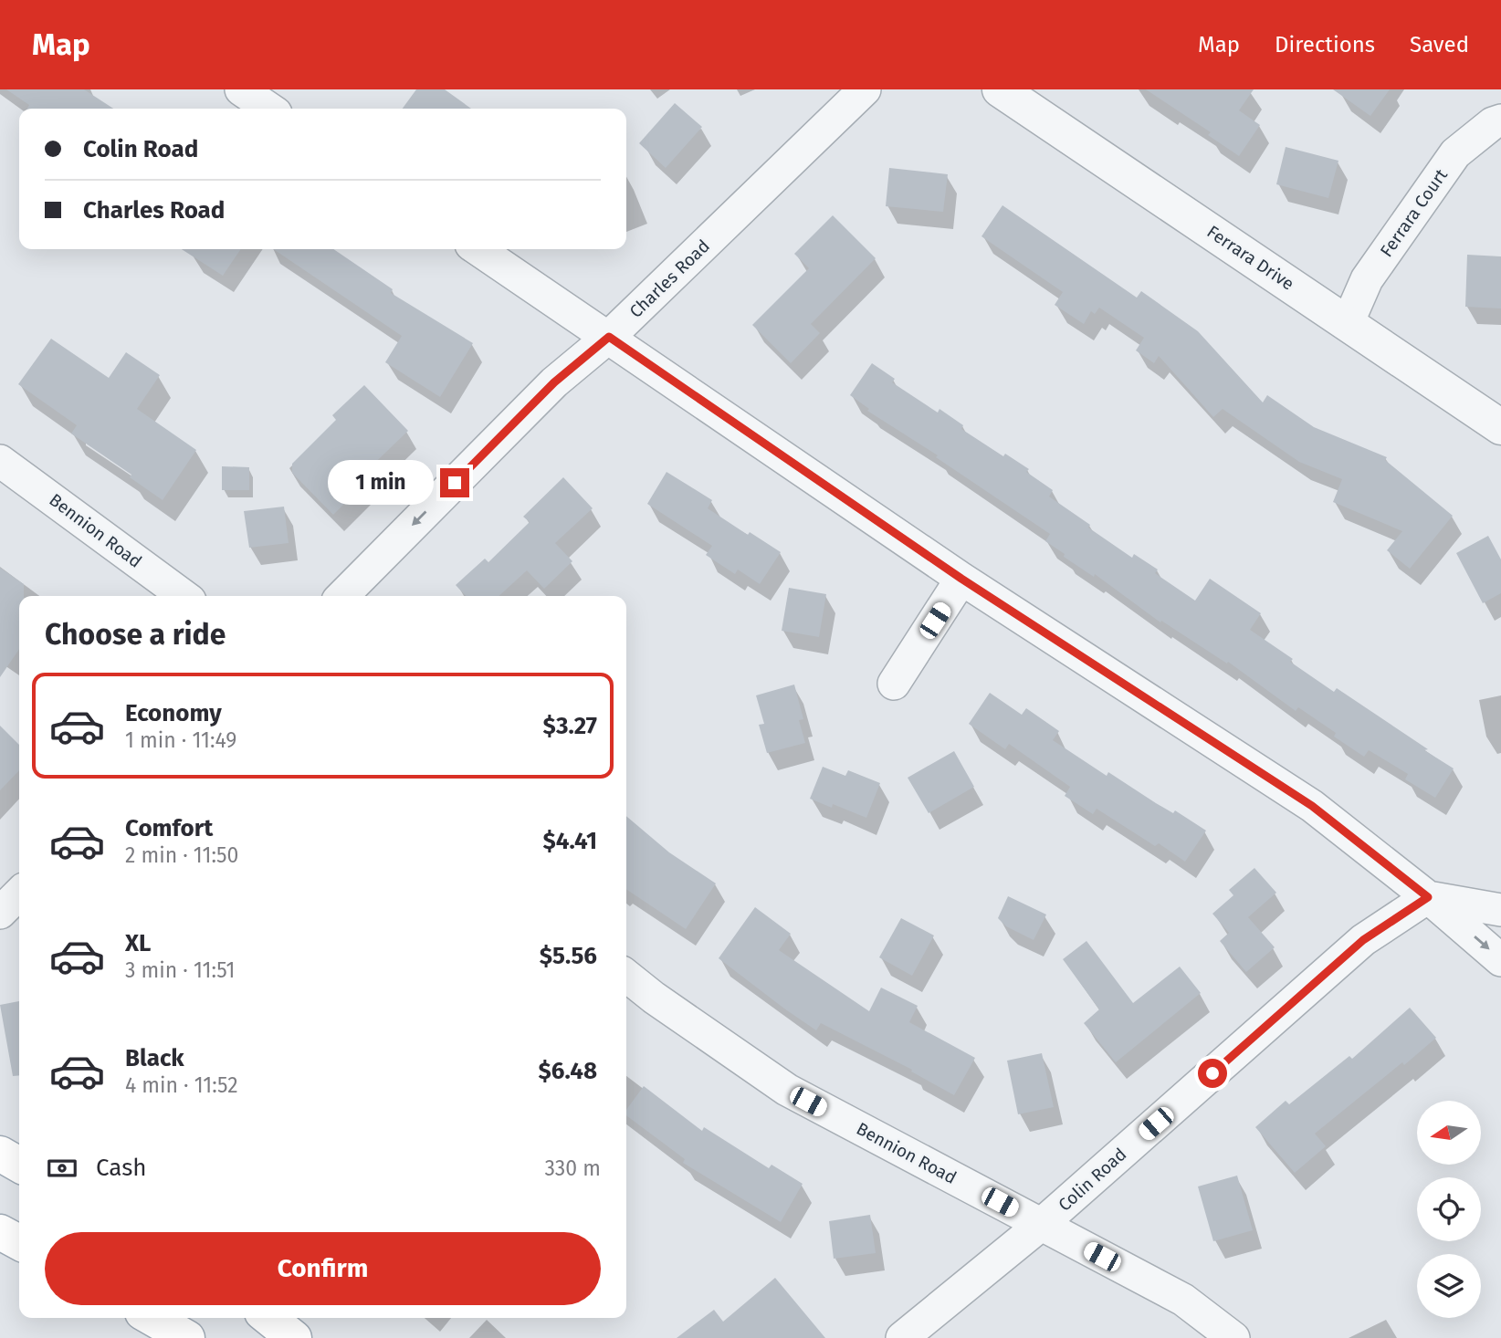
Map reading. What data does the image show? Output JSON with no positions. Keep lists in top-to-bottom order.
{
  "streets": {
    "street": [
      "Ferrara Court",
      "Ferrara Drive",
      "Charles Road",
      "Bennion Road",
      "Colin Road"
    ]
  },
  "crossings": [
    ["Ferrara Court", "Ferrara Drive"],
    ["Bennion Road", "Colin Road"]
  ],
  "one_way": ["Charles Road"],
  "north": "left",
  "page": {
    "header": "Map",
    "nav": ["Map", "Directions", "Saved"],
    "banner": ["Colin Road", "Charles Road"],
    "bubble": "1 min",
    "heading": "Choose a ride",
    "list": [
      {
        "name": "Economy",
        "note": "1 min · 11:49",
        "value": "$3.27"
      },
      {
        "name": "Comfort",
        "note": "2 min · 11:50",
        "value": "$4.41"
      },
      {
        "name": "XL",
        "note": "3 min · 11:51",
        "value": "$5.56"
      },
      {
        "name": "Black",
        "note": "4 min · 11:52",
        "value": "$6.48"
      }
    ],
    "pay": ["Cash", "330 m"],
    "buttons": "Confirm"
  }
}
